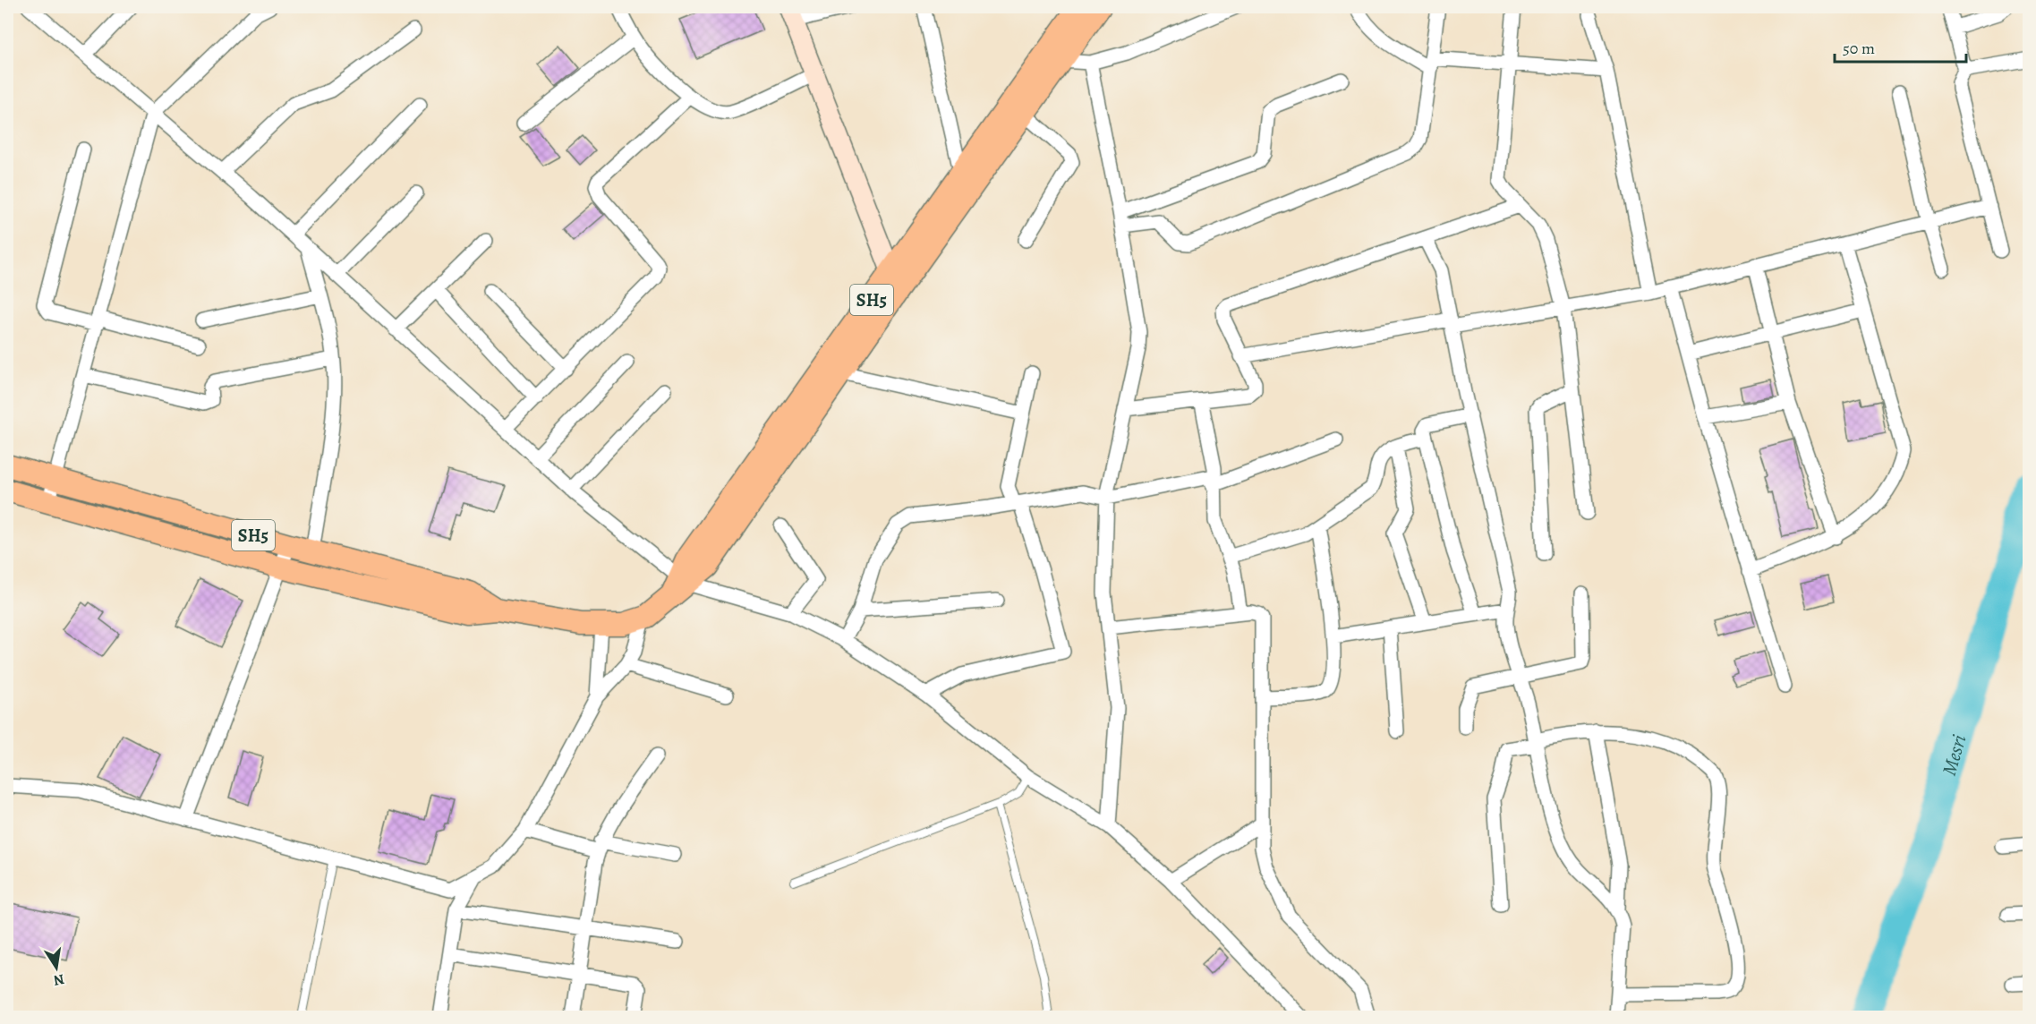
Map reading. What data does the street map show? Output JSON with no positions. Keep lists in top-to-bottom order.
{
  "streets": {
    "main road": ["SH5"]
  },
  "water": ["Mesri"],
  "scale_bar": "50 m",
  "north": "bottom"
}
